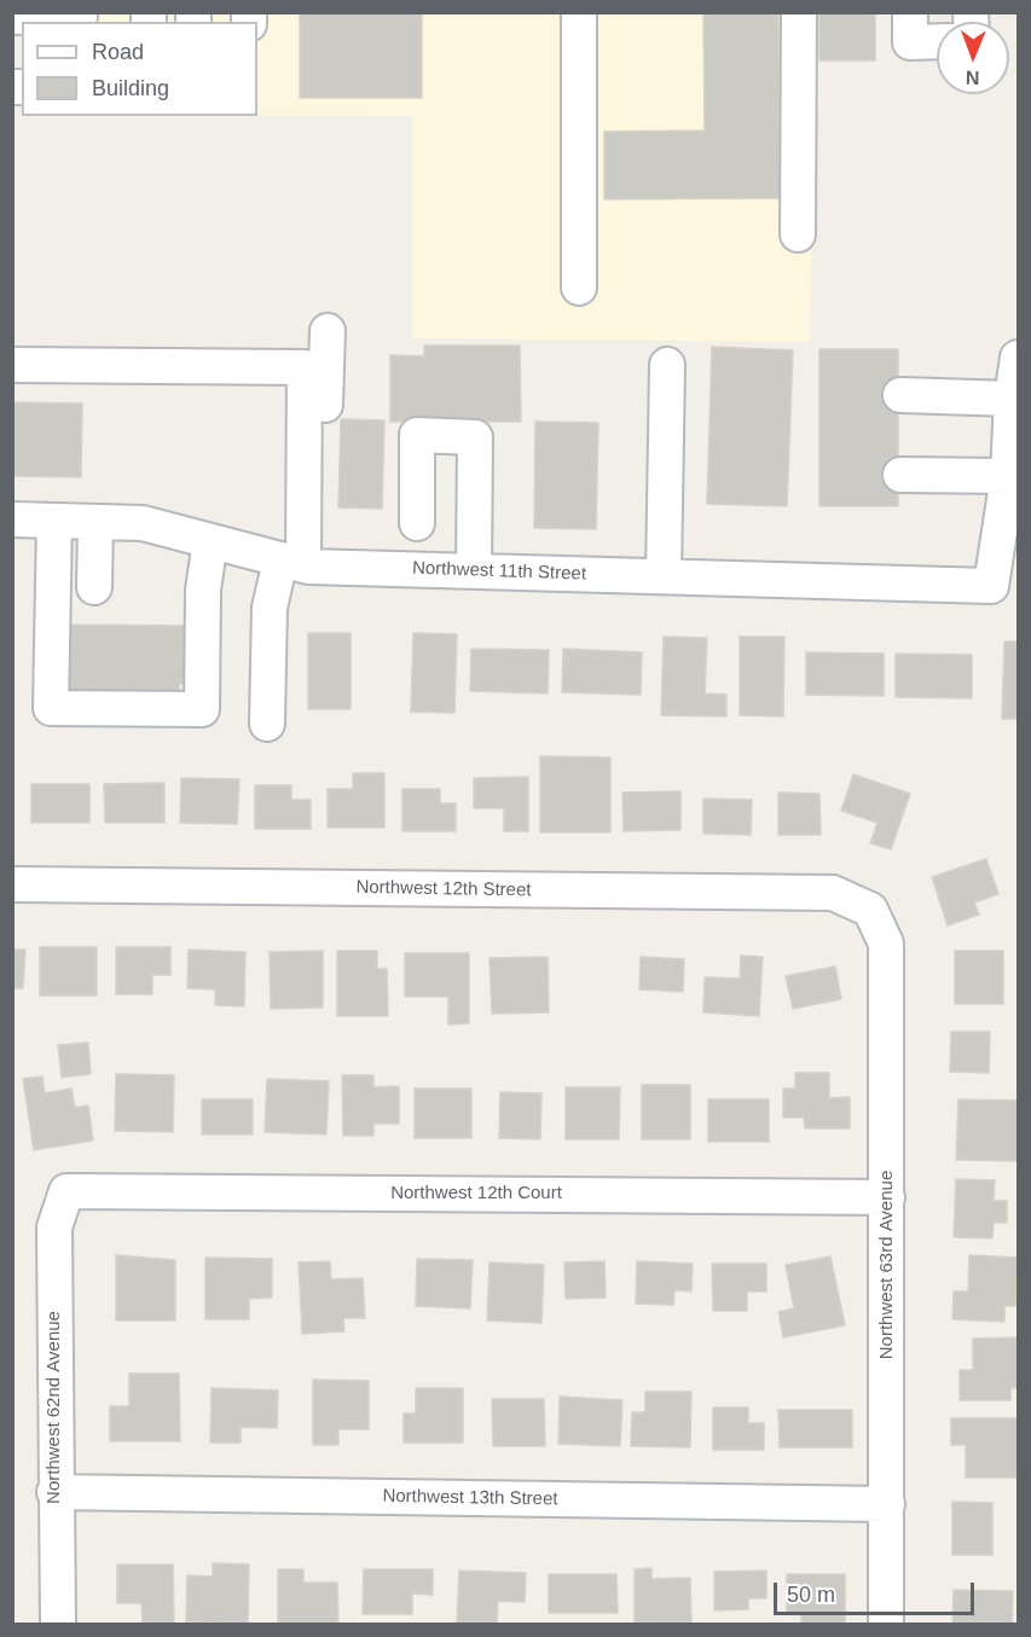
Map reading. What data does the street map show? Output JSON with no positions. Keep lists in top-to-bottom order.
{
  "streets": {
    "street": [
      "Northwest 11th Street",
      "Northwest 12th Street",
      "Northwest 12th Court",
      "Northwest 63rd Avenue",
      "Northwest 62nd Avenue",
      "Northwest 13th Street"
    ]
  },
  "crossings": [
    ["Northwest 12th Street", "Northwest 63rd Avenue"],
    ["Northwest 12th Court", "Northwest 63rd Avenue"],
    ["Northwest 12th Court", "Northwest 62nd Avenue"],
    ["Northwest 63rd Avenue", "Northwest 13th Street"],
    ["Northwest 62nd Avenue", "Northwest 13th Street"]
  ],
  "legend": ["Road", "Building"],
  "scale_bar": "50 m",
  "north": "bottom"
}
